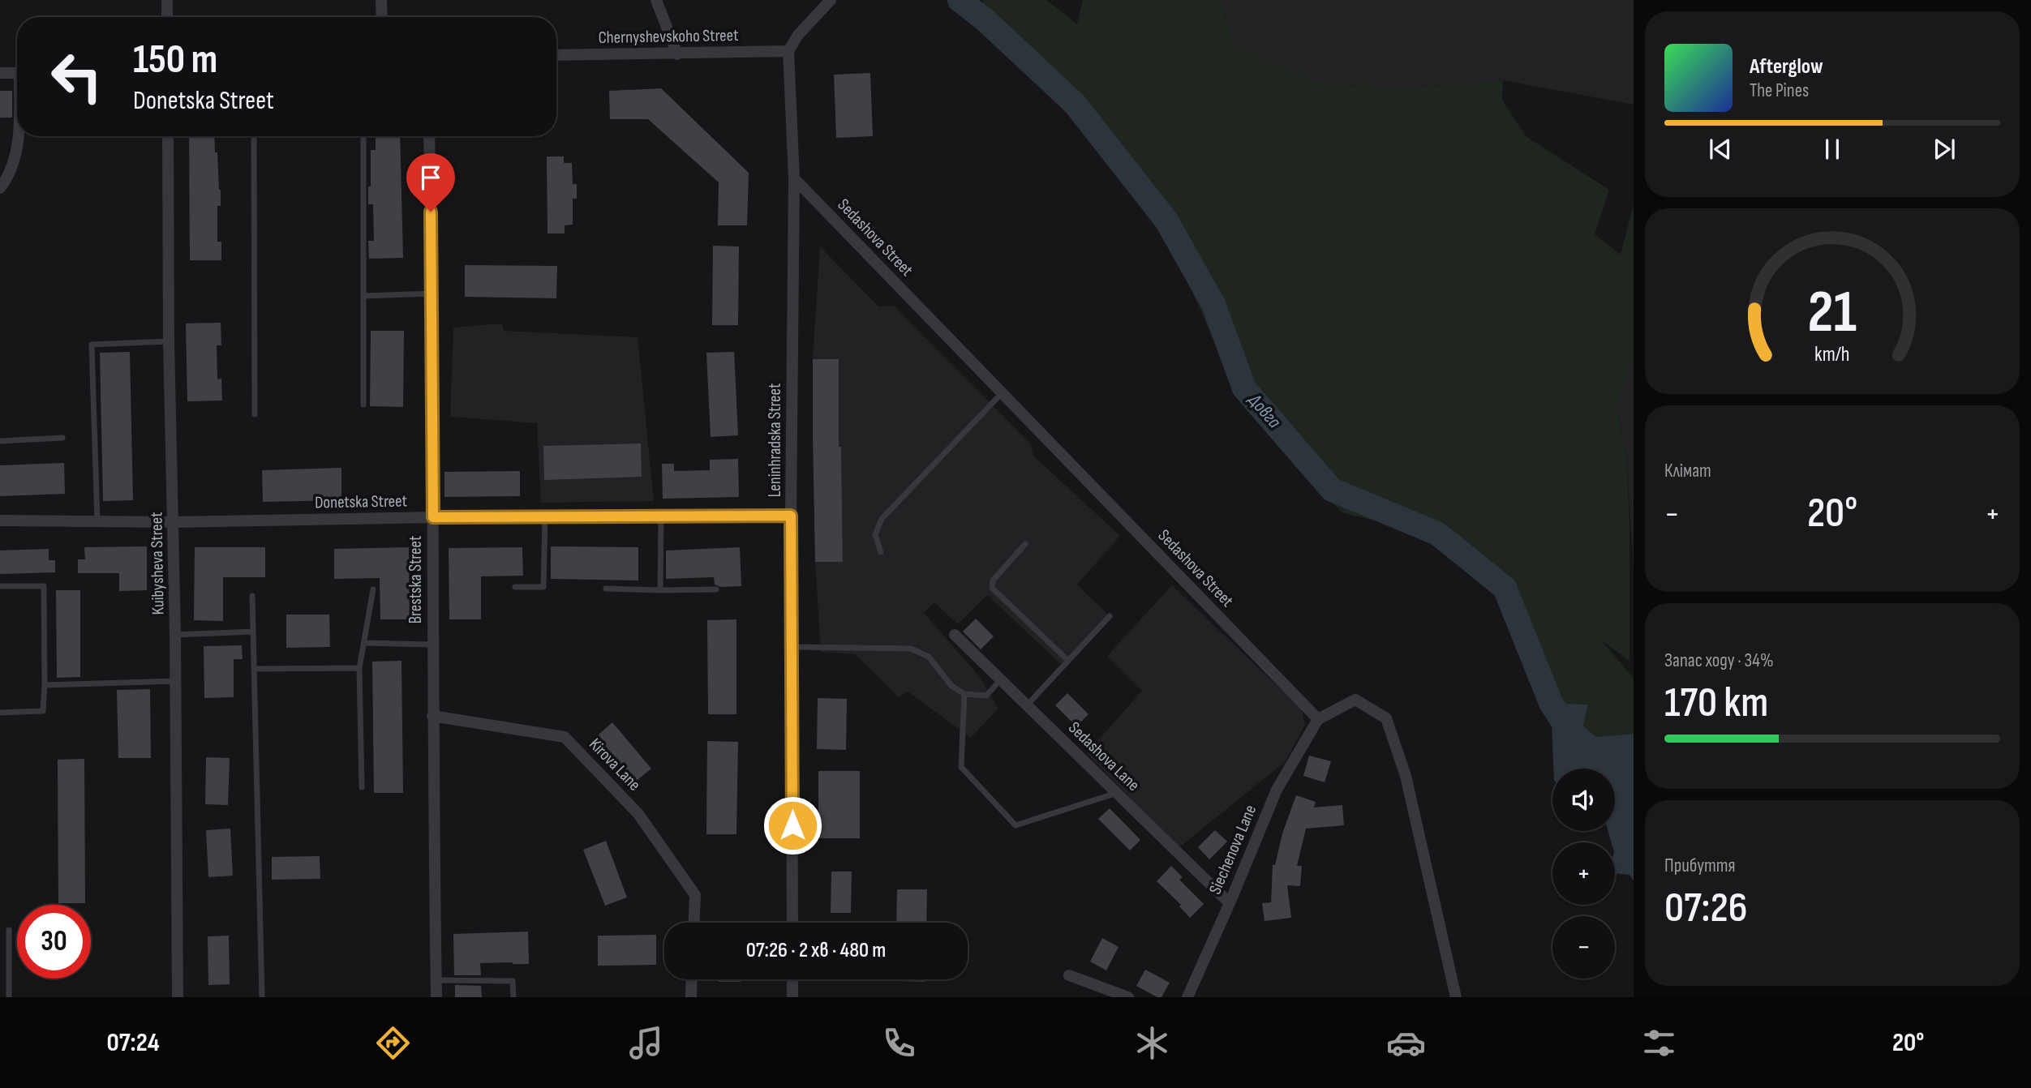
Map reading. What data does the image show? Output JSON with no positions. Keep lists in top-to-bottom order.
{
  "streets": {
    "street": [
      "Chernyshevskoho Street",
      "Sedashova Street",
      "Leninhradska Street",
      "Donetska Street",
      "Kuibysheva Street",
      "Brestska Street",
      "Sedashova Lane",
      "Kirova Lane",
      "Siechenova Lane"
    ]
  },
  "crossings": [
    ["Chernyshevskoho Street", "Leninhradska Street"],
    ["Sedashova Street", "Leninhradska Street"],
    ["Sedashova Street", "Siechenova Lane"],
    ["Leninhradska Street", "Donetska Street"],
    ["Donetska Street", "Kuibysheva Street"],
    ["Donetska Street", "Brestska Street"],
    ["Brestska Street", "Kirova Lane"],
    ["Sedashova Lane", "Siechenova Lane"]
  ],
  "water": ["Довга"],
  "page": {
    "turn": ["150 m", "Donetska Street"],
    "song": ["Afterglow", "The Pines"],
    "tile": [
      "Клімат",
      ["Запас ходу · 34%", "170 km"],
      ["Прибуття", "07:26"]
    ],
    "heat": ["−", "20°", "+"],
    "map_buttons": ["+", "−"],
    "limit": "30",
    "trip": "07:26 · 2 хв · 480 m",
    "tabs": ["07:24", "20°"],
    "gauge": ["21", "km/h"]
  }
}
